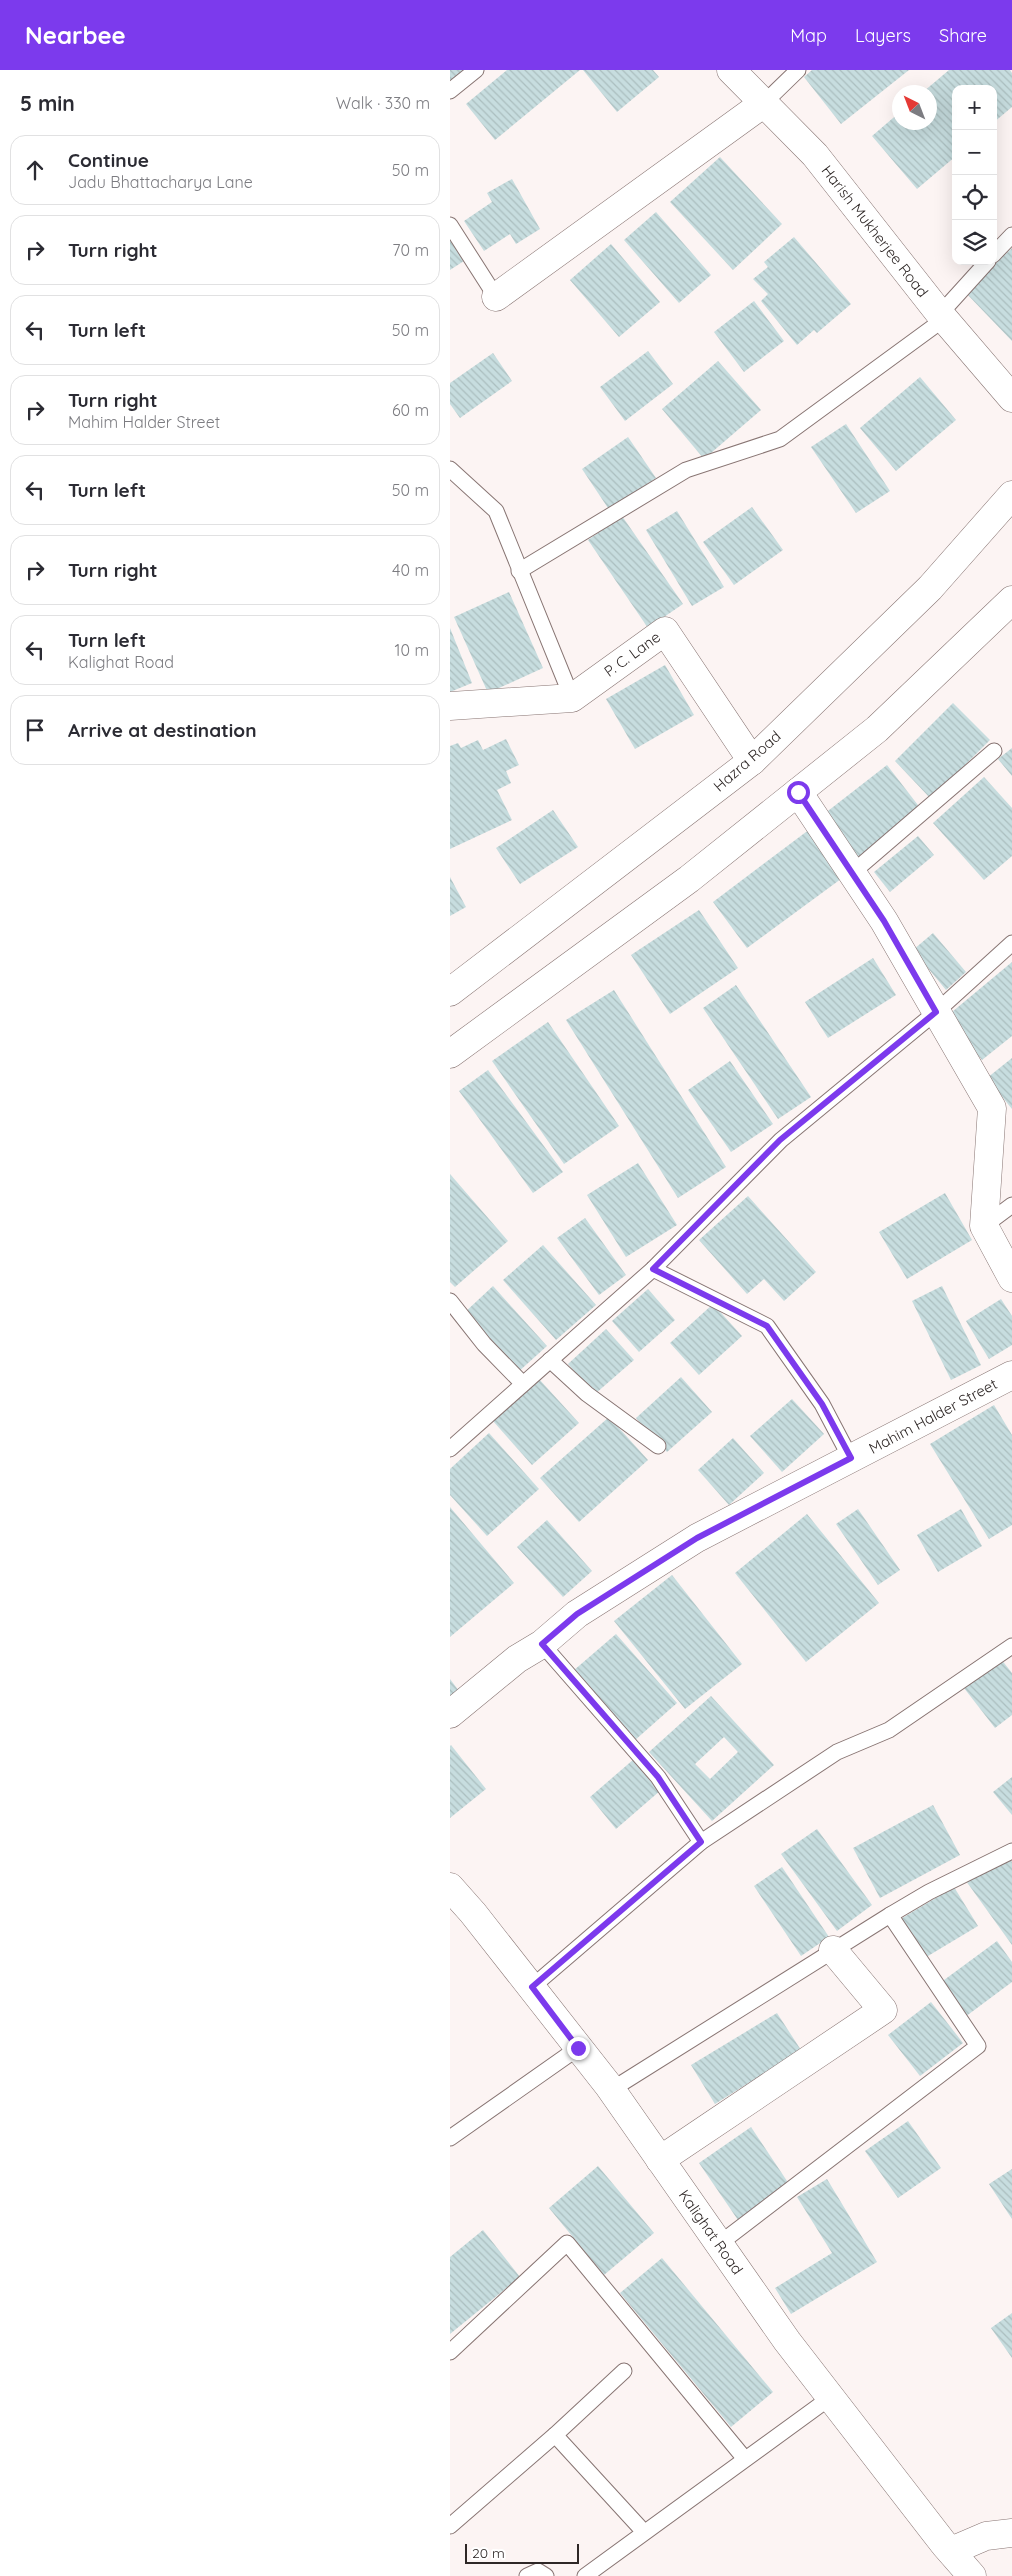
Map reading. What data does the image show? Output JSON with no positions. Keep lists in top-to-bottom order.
{
  "streets": {
    "street": [
      "Harish Mukherjee Road",
      "P. C. Lane",
      "Hazra Road",
      "Mahim Halder Street",
      "Kalighat Road"
    ]
  },
  "crossings": [
    ["P. C. Lane", "Hazra Road"]
  ],
  "scale_bar": "20 m",
  "north": "top left",
  "page": {
    "header": "Nearbee",
    "nav": ["Map", "Layers", "Share"],
    "heading": ["5 min", "Walk · 330 m"],
    "map_buttons": ["+", "−"],
    "list": [
      ["Continue", "Jadu Bhattacharya Lane", "50 m"],
      ["Turn right", "70 m"],
      ["Turn left", "50 m"],
      ["Turn right", "Mahim Halder Street", "60 m"],
      ["Turn left", "50 m"],
      ["Turn right", "40 m"],
      ["Turn left", "Kalighat Road", "10 m"],
      "Arrive at destination"
    ],
    "scale": "20 m"
  }
}
